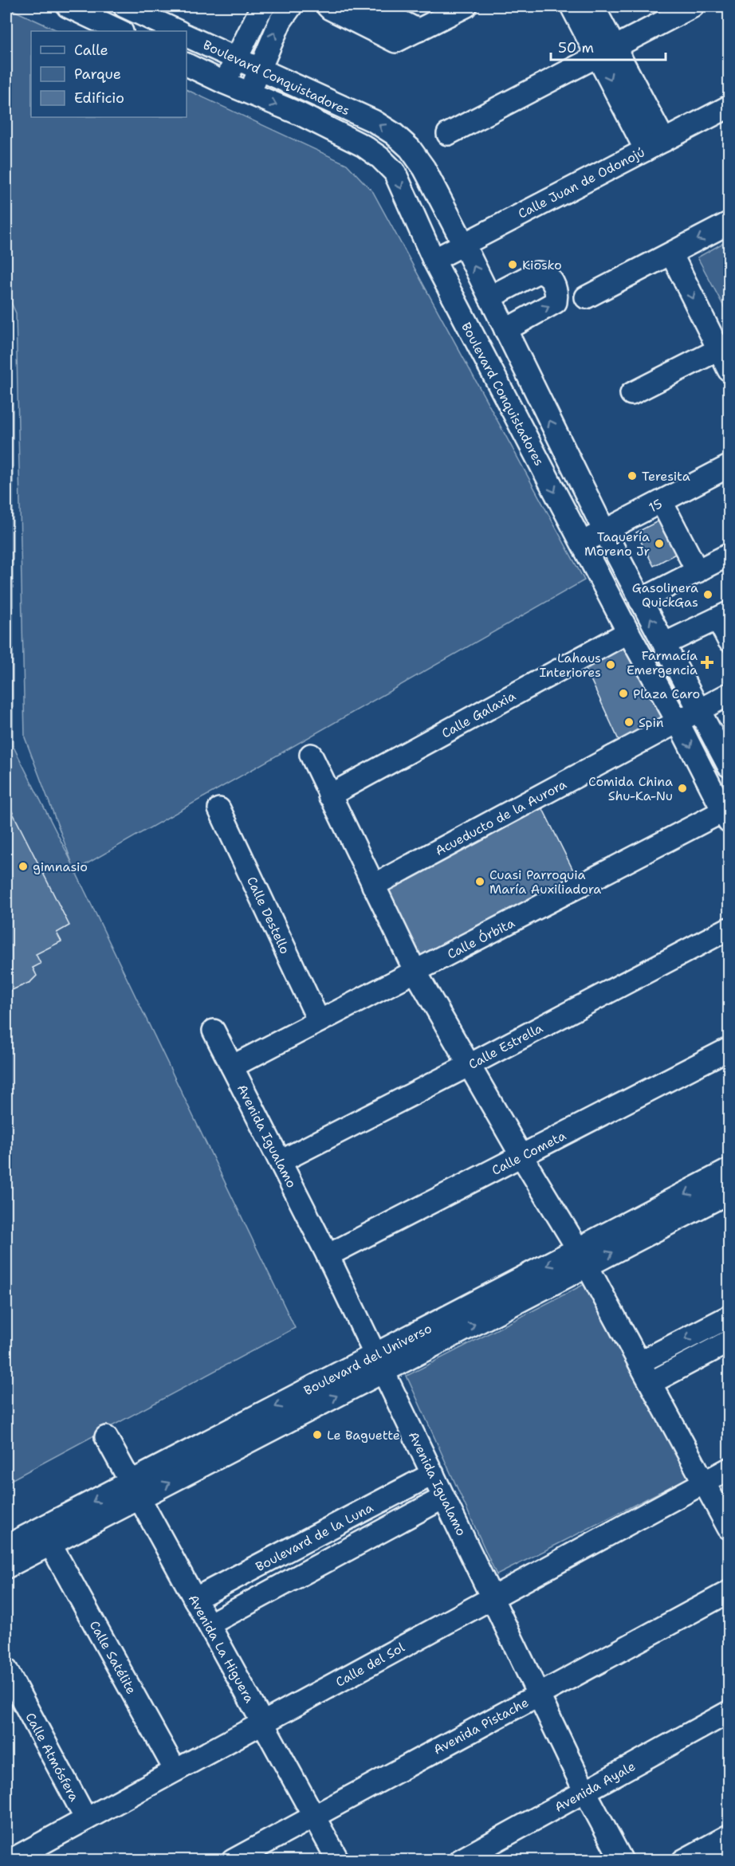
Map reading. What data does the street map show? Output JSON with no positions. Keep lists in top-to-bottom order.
{
  "streets": {
    "street": [
      "Boulevard Conquistadores",
      "Calle Juan de Odonojú",
      "15",
      "Calle Galaxia",
      "Acueducto de la Aurora",
      "Calle Destello",
      "Calle Órbita",
      "Calle Estrella",
      "Avenida Igualamo",
      "Calle Cometa",
      "Boulevard del Universo",
      "Boulevard de la Luna",
      "Avenida La Higuera",
      "Calle Satélite",
      "Calle del Sol",
      "Avenida Pistache",
      "Calle Atmósfera",
      "Avenida Ayale"
    ]
  },
  "crossings": [
    ["Boulevard Conquistadores", "Calle Juan de Odonojú"],
    ["Boulevard Conquistadores", "15"],
    ["Boulevard Conquistadores", "Calle Galaxia"],
    ["Boulevard Conquistadores", "Acueducto de la Aurora"],
    ["Boulevard Conquistadores", "Calle Órbita"],
    ["Calle Destello", "Calle Órbita"],
    ["Calle Órbita", "Avenida Igualamo"],
    ["Calle Estrella", "Avenida Igualamo"],
    ["Avenida Igualamo", "Calle Cometa"],
    ["Avenida Igualamo", "Boulevard del Universo"],
    ["Avenida Igualamo", "Boulevard de la Luna"],
    ["Avenida Igualamo", "Calle del Sol"],
    ["Avenida Igualamo", "Avenida Pistache"],
    ["Avenida Igualamo", "Avenida Ayale"],
    ["Boulevard del Universo", "Avenida La Higuera"],
    ["Boulevard del Universo", "Calle Satélite"],
    ["Boulevard de la Luna", "Avenida La Higuera"],
    ["Avenida La Higuera", "Calle del Sol"],
    ["Avenida La Higuera", "Avenida Pistache"],
    ["Calle Satélite", "Calle del Sol"],
    ["Calle del Sol", "Calle Atmósfera"]
  ],
  "places": {
    "other": [
      "Kiosko",
      "Teresita",
      "Taquería Moreno Jr",
      "Gasolinera QuickGas",
      "Lahaus Interiores",
      "Plaza Caro",
      "Spin",
      "Comida China Shu-Ka-Nu",
      "gimnasio",
      "Cuasi Parroquia María Auxiliadora",
      "Le Baguette"
    ],
    "health": ["Farmacía Emergencia"]
  },
  "legend": ["Calle", "Parque", "Edificio"],
  "scale_bar": "50 m"
}
